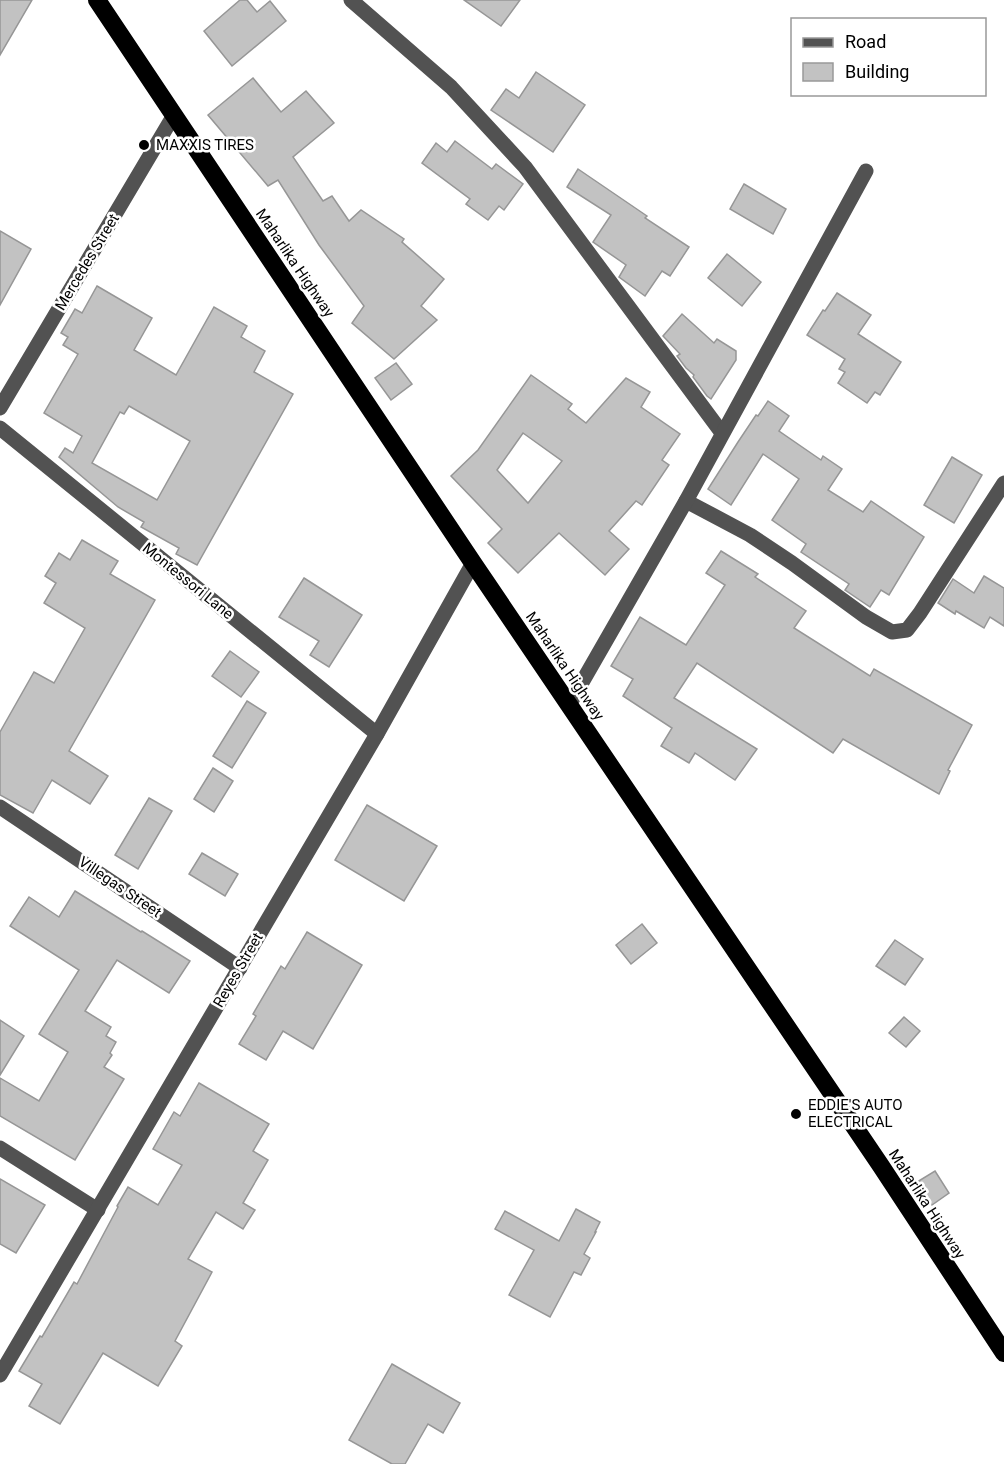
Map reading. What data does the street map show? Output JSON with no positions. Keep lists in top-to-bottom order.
{
  "streets": {
    "highway": ["Maharlika Highway"],
    "street": [
      "Mercedes Street",
      "Montessori Lane",
      "Villegas Street",
      "Reyes Street"
    ]
  },
  "crossings": [
    ["Mercedes Street", "Maharlika Highway"],
    ["Maharlika Highway", "Reyes Street"],
    ["Montessori Lane", "Reyes Street"],
    ["Villegas Street", "Reyes Street"]
  ],
  "places": ["MAXXIS TIRES", "EDDIE'S AUTO ELECTRICAL"],
  "legend": ["Road", "Building"]
}
